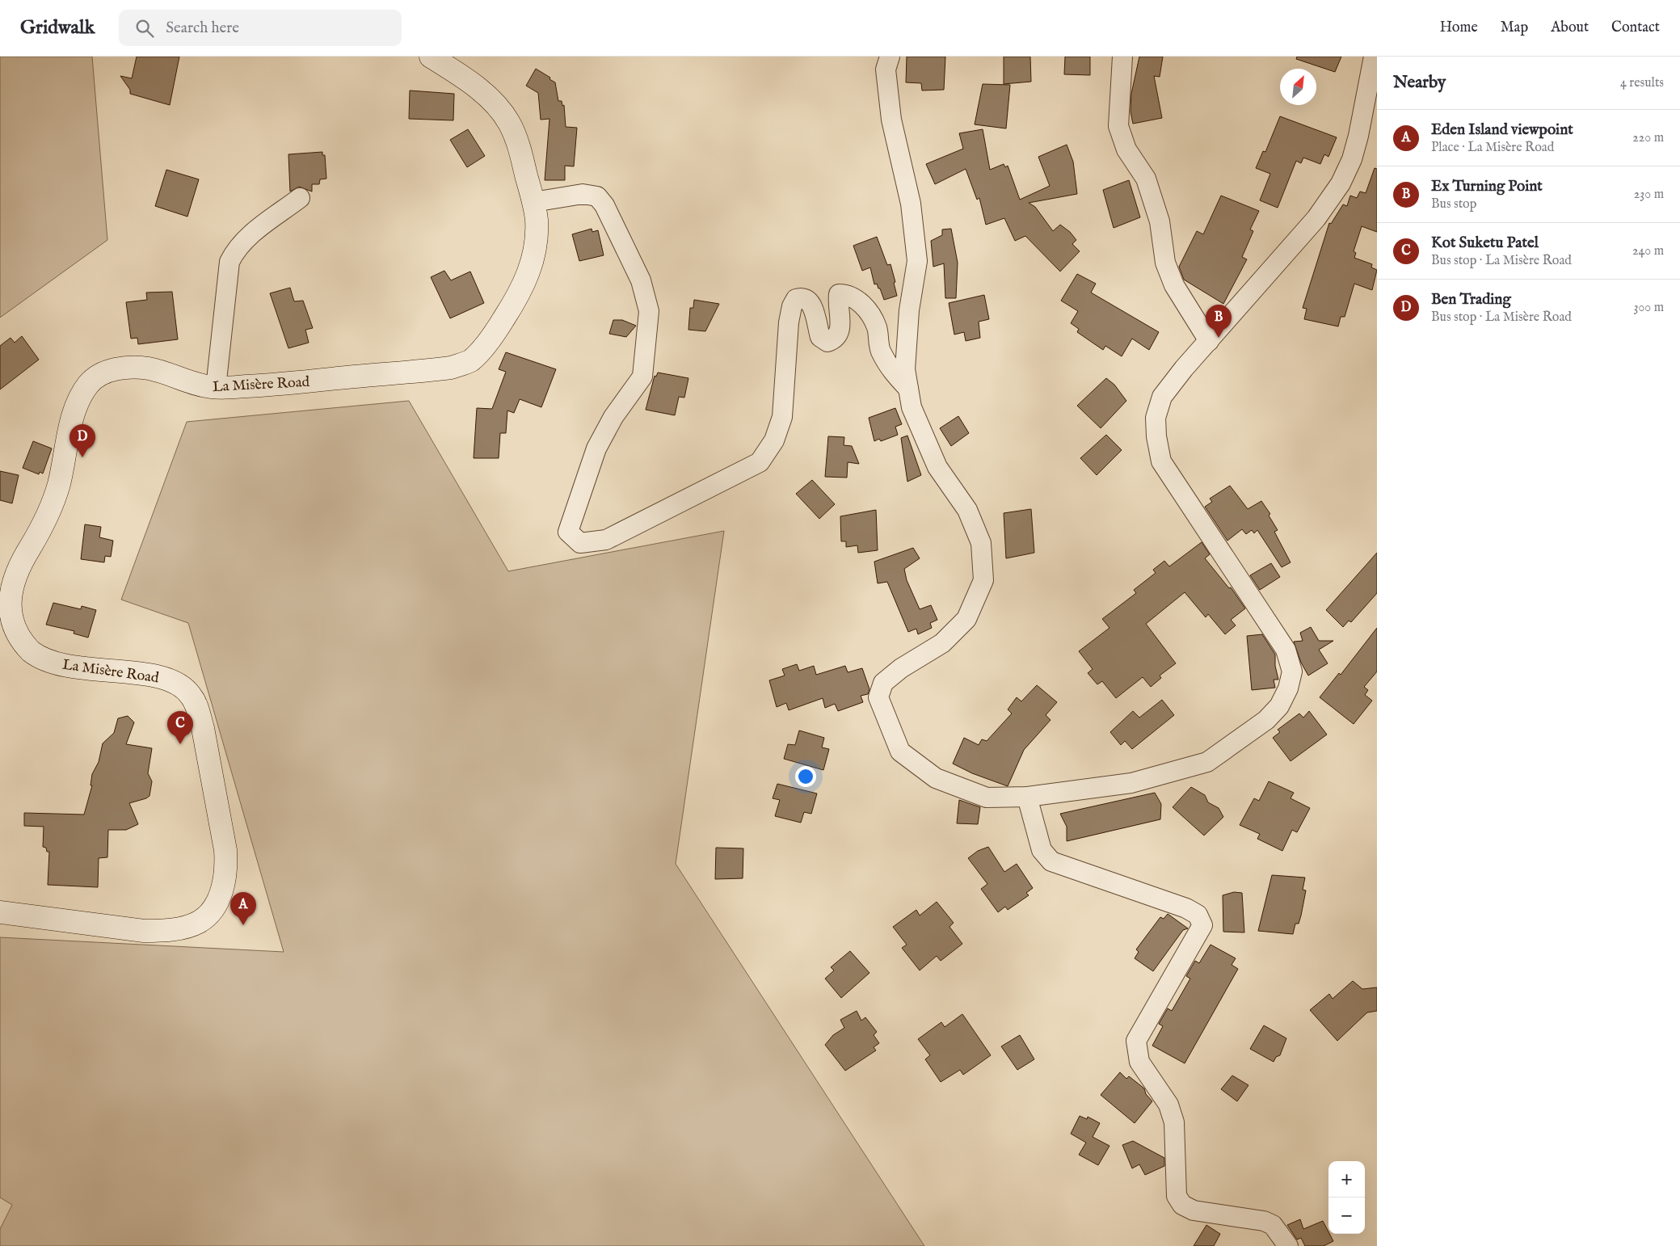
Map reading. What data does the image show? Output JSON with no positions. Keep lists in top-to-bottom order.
{
  "streets": {
    "main road": ["La Misère Road"]
  },
  "north": "top right",
  "page": {
    "header": "Gridwalk",
    "search": "Search here",
    "nav": [
      "Home",
      "Map",
      "About",
      "Contact"
    ],
    "heading": ["Nearby", "4 results"],
    "list": [
      {
        "mark": "A",
        "name": "Eden Island viewpoint",
        "note": "Place · La Misère Road",
        "value": "220 m"
      },
      {
        "mark": "B",
        "name": "Ex Turning Point",
        "note": "Bus stop",
        "value": "230 m"
      },
      {
        "mark": "C",
        "name": "Kot Suketu Patel",
        "note": "Bus stop · La Misère Road",
        "value": "240 m"
      },
      {
        "mark": "D",
        "name": "Ben Trading",
        "note": "Bus stop · La Misère Road",
        "value": "300 m"
      }
    ],
    "pins": [
      "B",
      "D",
      "C",
      "A"
    ],
    "map_buttons": ["+", "−"]
  }
}
